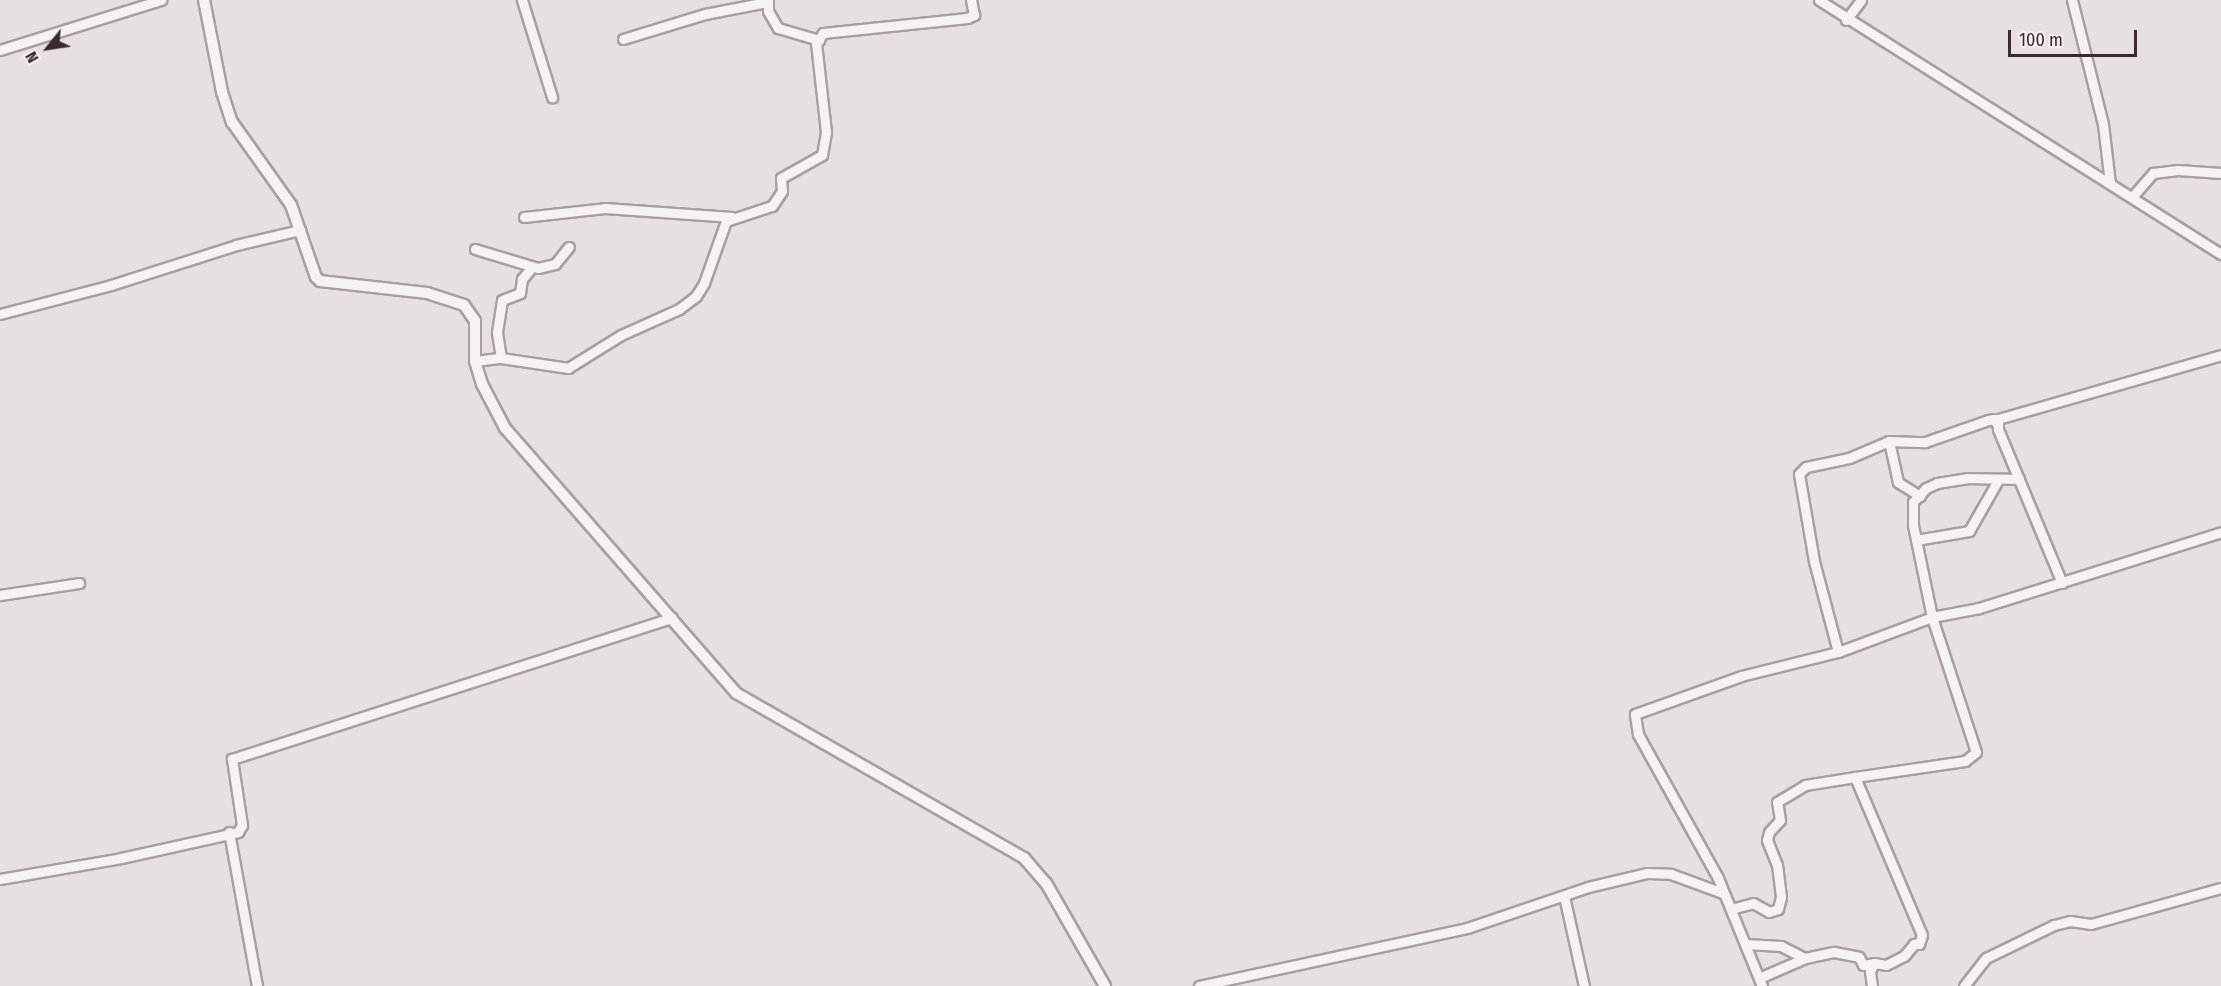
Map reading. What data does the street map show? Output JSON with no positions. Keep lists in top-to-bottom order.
{
  "scale_bar": "100 m",
  "north": "bottom left"
}
